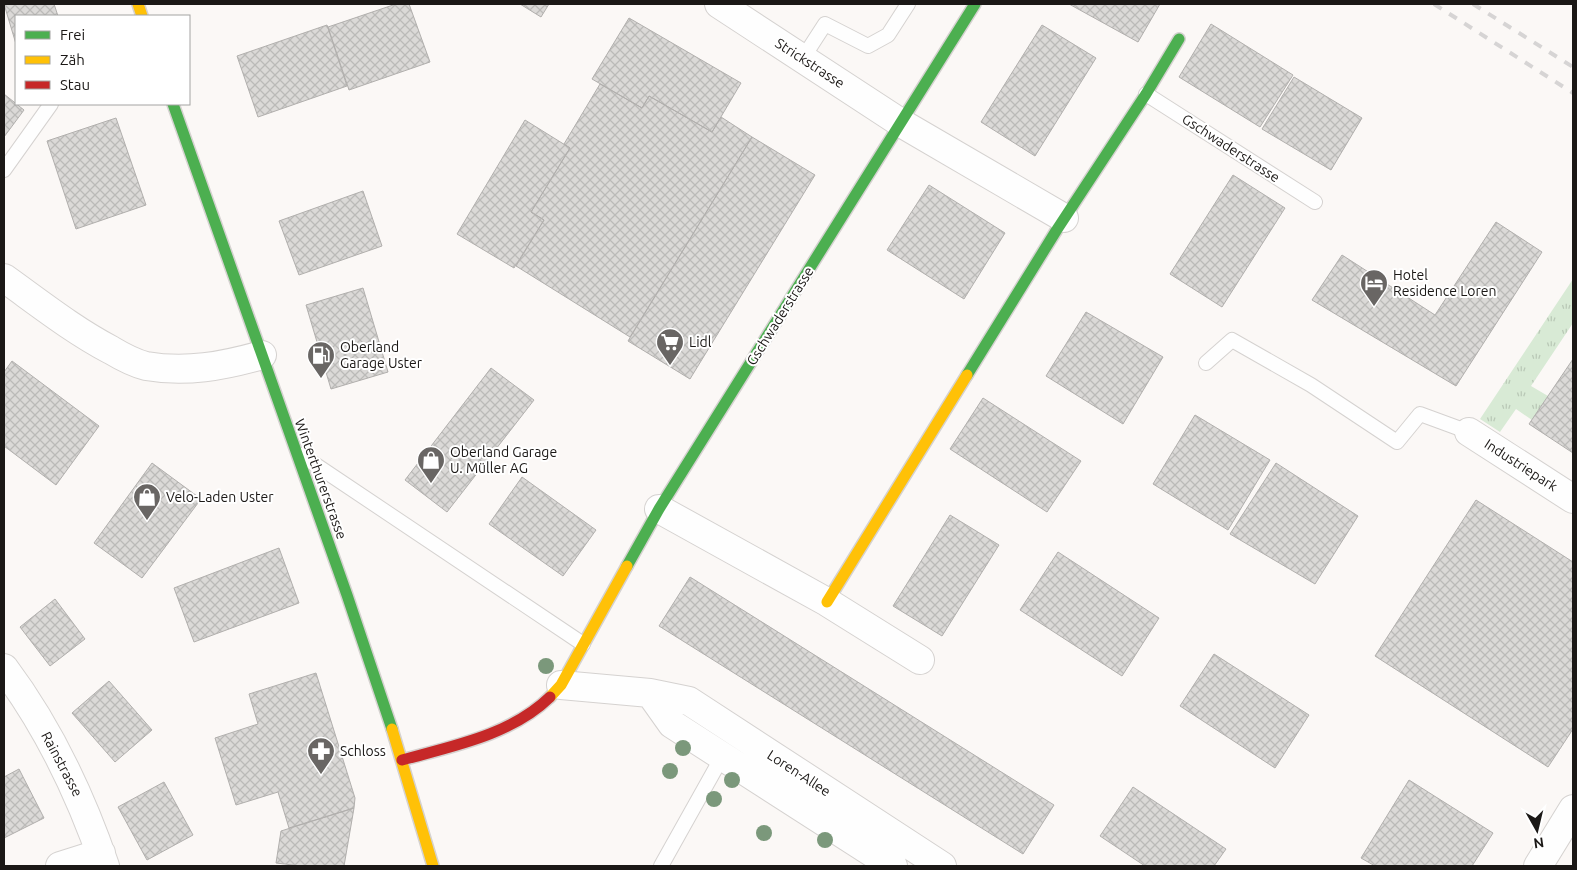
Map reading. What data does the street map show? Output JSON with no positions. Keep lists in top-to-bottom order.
{
  "streets": {
    "street": [
      "Strickstrasse",
      "Gschwaderstrasse",
      "Industriepark",
      "Winterthurerstrasse",
      "Rainstrasse",
      "Loren-Allee"
    ]
  },
  "crossings": [
    ["Strickstrasse", "Gschwaderstrasse"],
    ["Gschwaderstrasse", "Winterthurerstrasse"],
    ["Gschwaderstrasse", "Loren-Allee"]
  ],
  "places": {
    "hotel": ["Hotel Residence Loren"],
    "supermarket": ["Lidl"],
    "fuel station": ["Oberland Garage Uster"],
    "shop": ["Oberland Garage U. Müller AG", "Velo-Laden Uster"],
    "pharmacy": ["Schloss"]
  },
  "legend": ["Frei", "Zäh", "Stau"],
  "north": "bottom"
}
